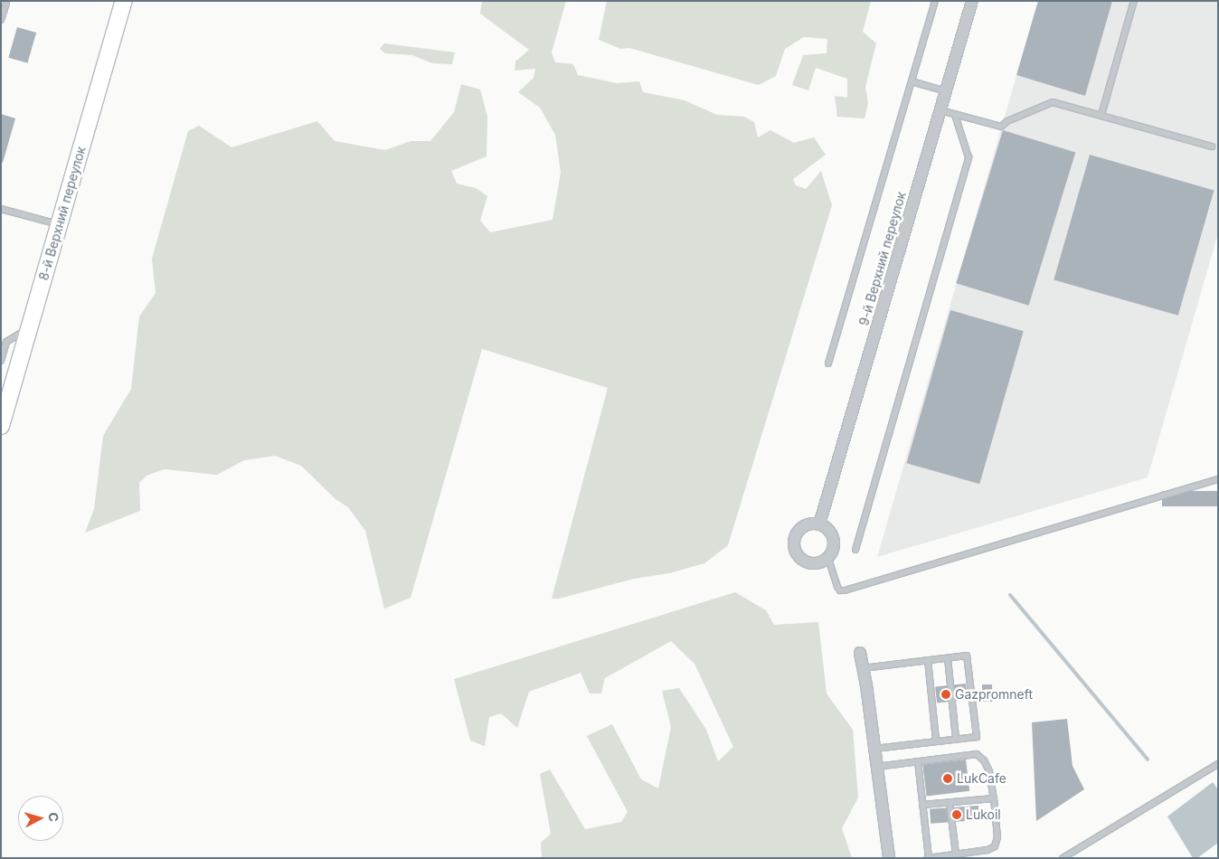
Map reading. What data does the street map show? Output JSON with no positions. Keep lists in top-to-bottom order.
{
  "streets": {
    "street": ["8-й Верхний переулок", "9-й Верхний переулок"]
  },
  "places": ["Gazpromneft", "LukCafe", "Lukoil"],
  "north": "right"
}
